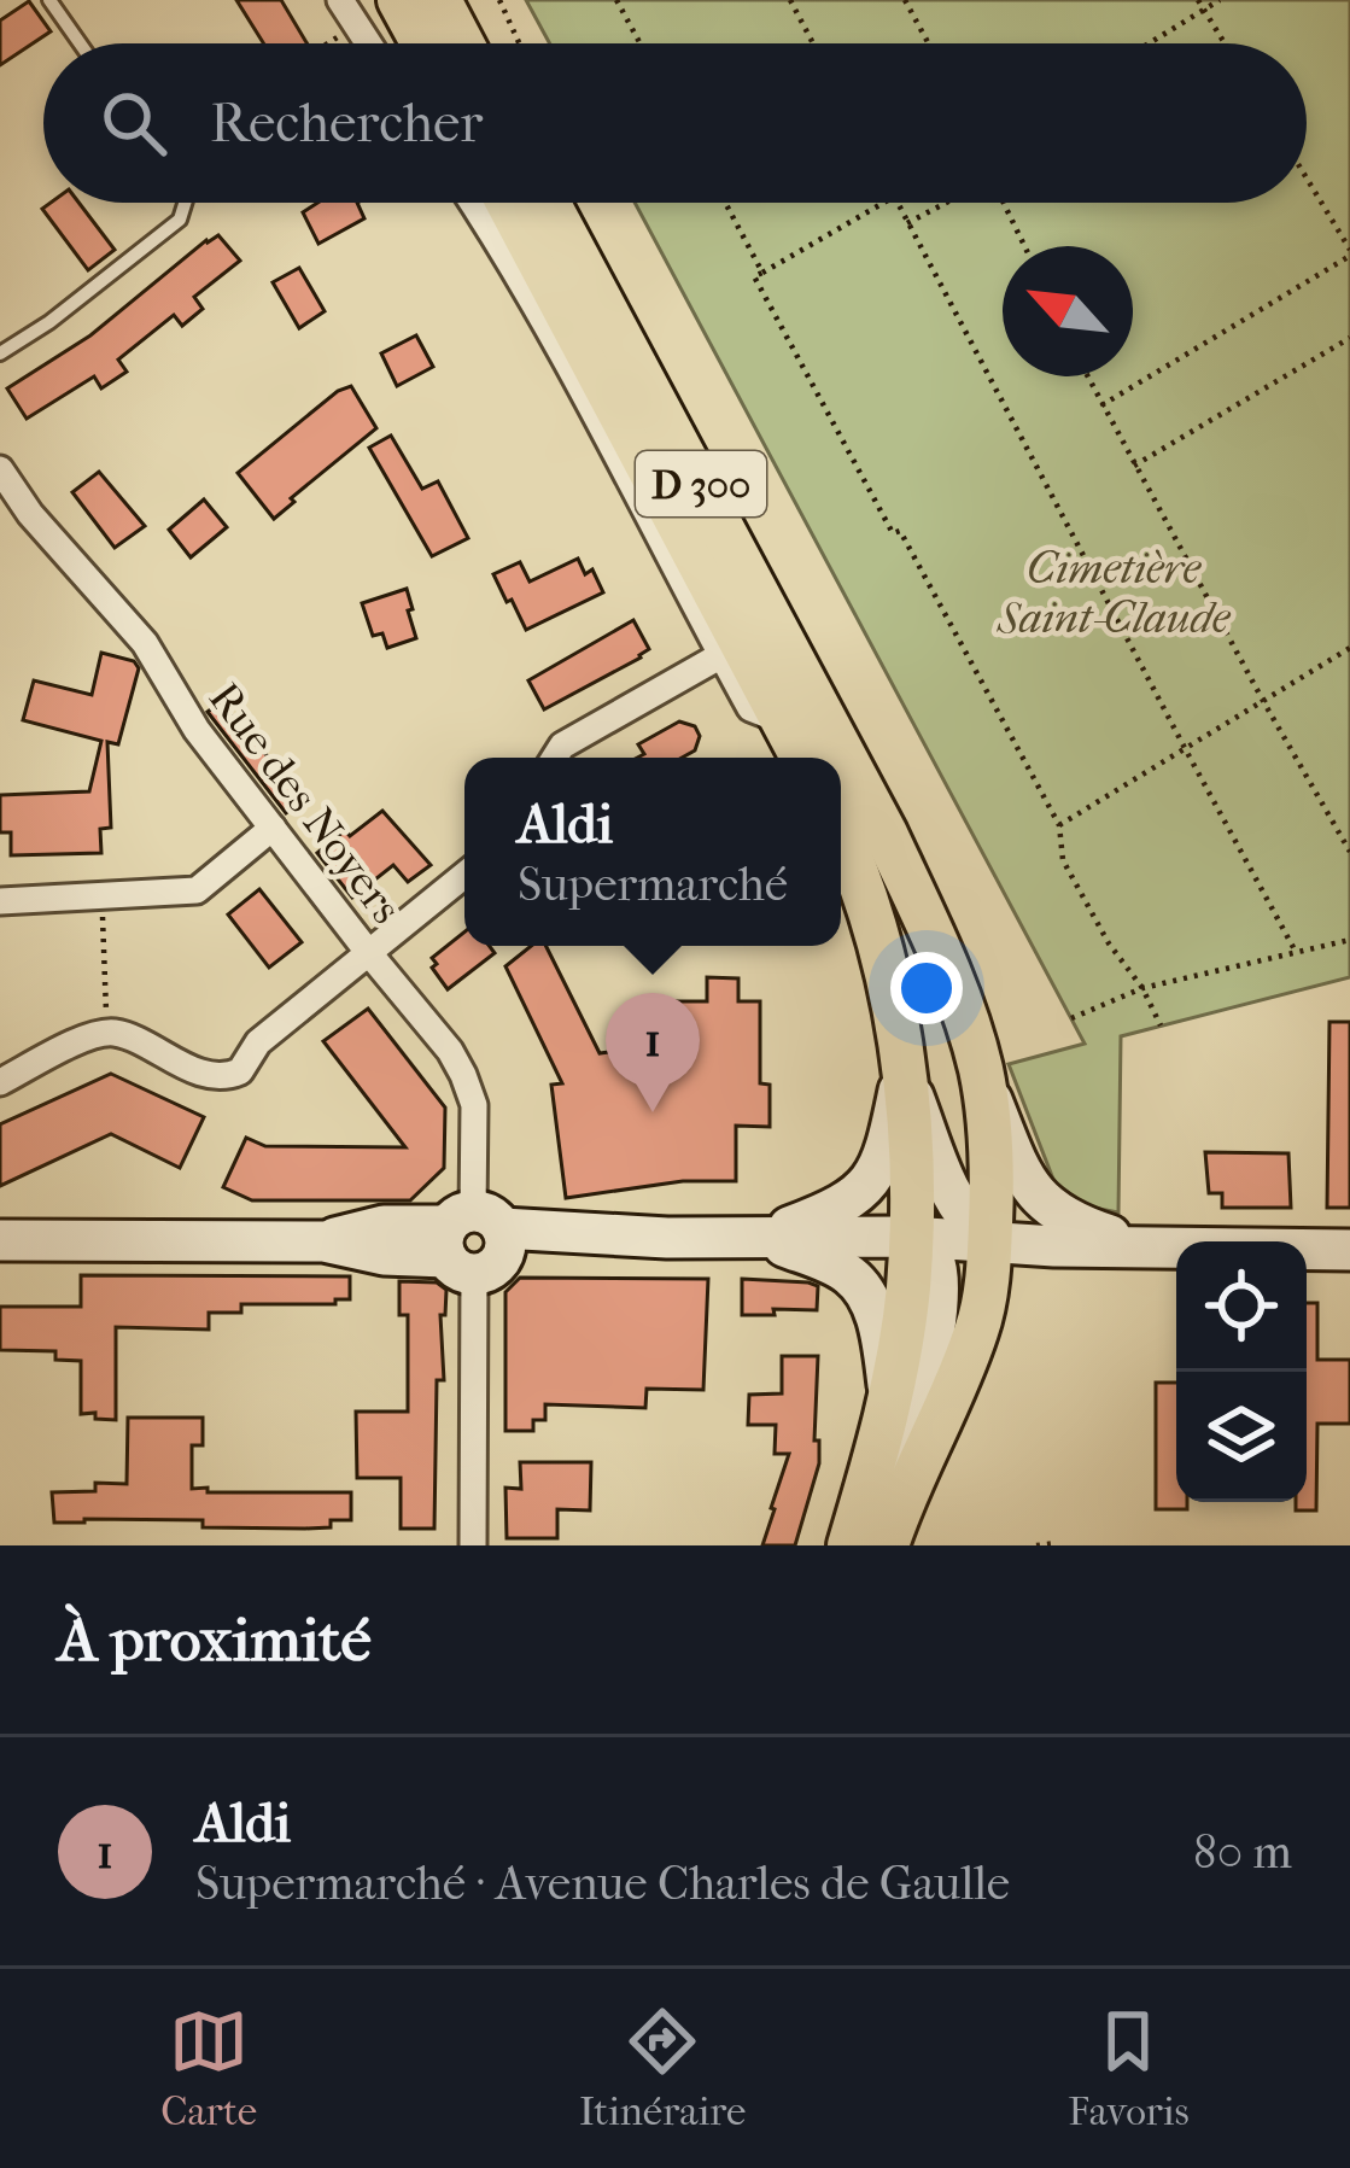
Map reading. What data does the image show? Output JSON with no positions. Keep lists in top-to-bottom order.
{
  "streets": {
    "main road": ["D 300"],
    "street": ["Rue des Noyers"]
  },
  "parks": ["Cimetière Saint-Claude"],
  "north": "top left",
  "page": {
    "search": "Rechercher",
    "popup": ["Aldi", "Supermarché"],
    "pins": "1",
    "heading": "À proximité",
    "list": [
      {
        "mark": "1",
        "name": "Aldi",
        "note": "Supermarché · Avenue Charles de Gaulle",
        "value": "80 m"
      }
    ],
    "nav": ["Carte", "Itinéraire", "Favoris"]
  }
}
